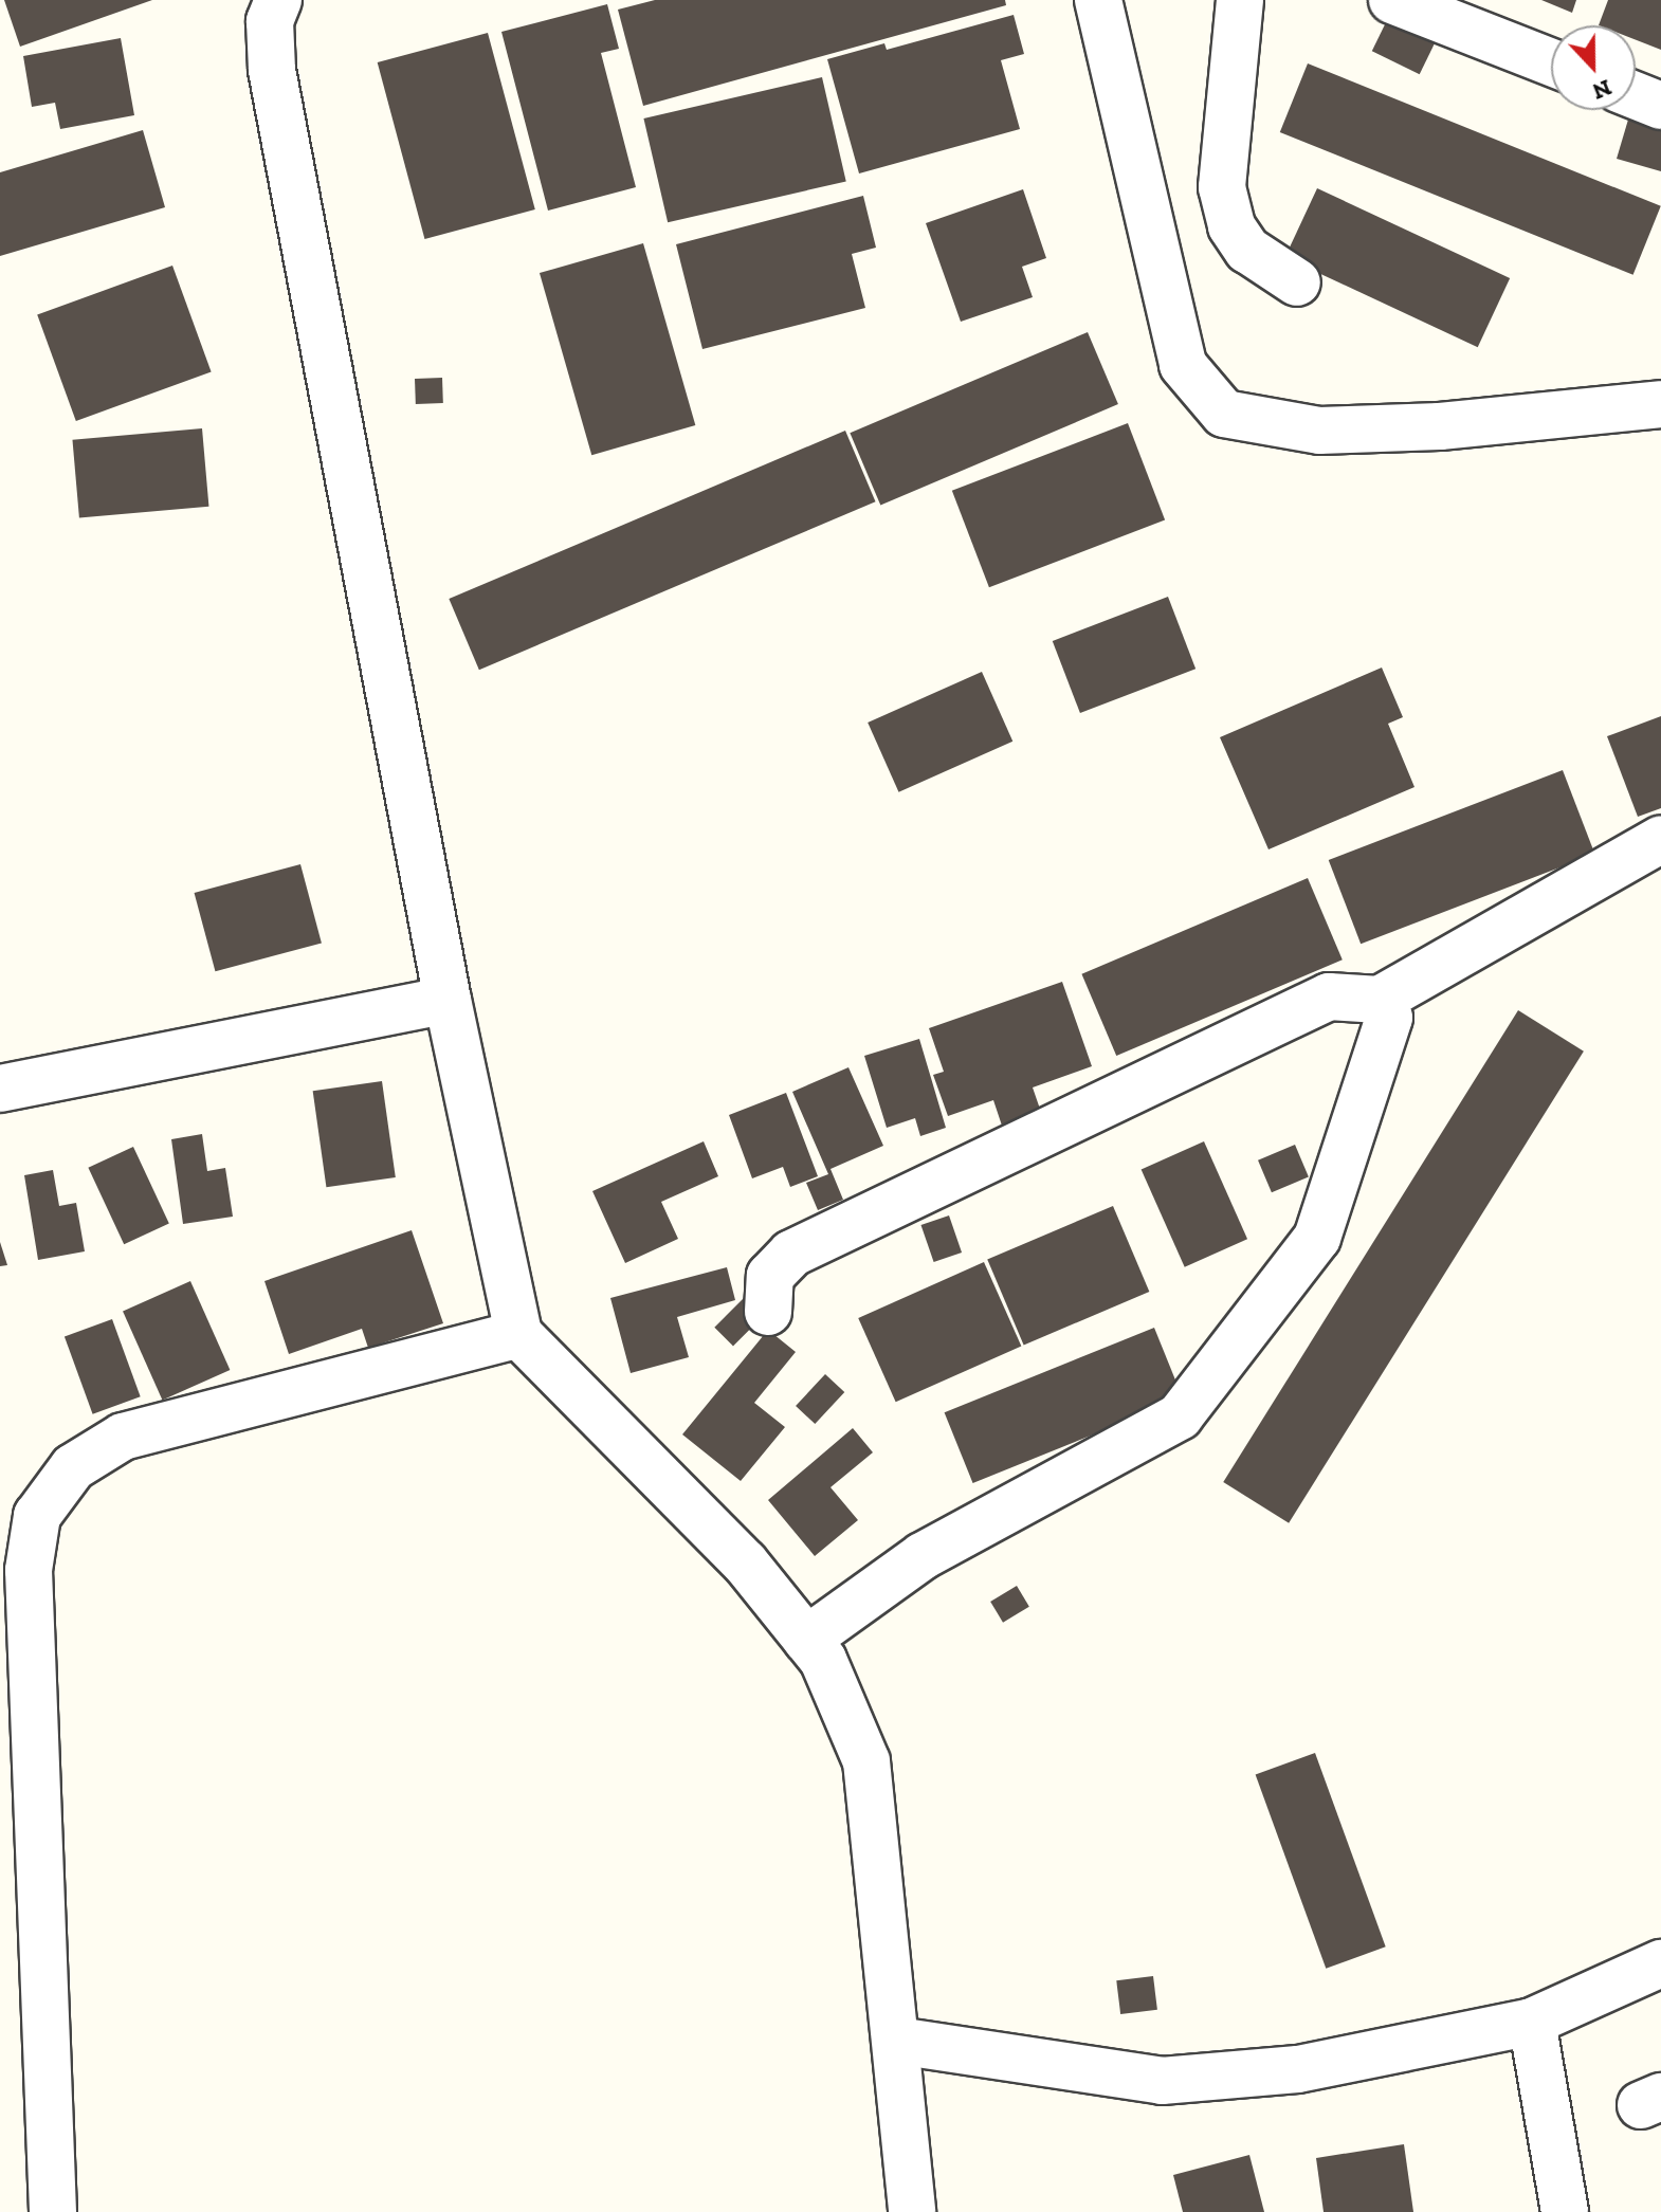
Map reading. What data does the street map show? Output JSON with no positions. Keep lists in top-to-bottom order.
{
  "north": "bottom"
}
